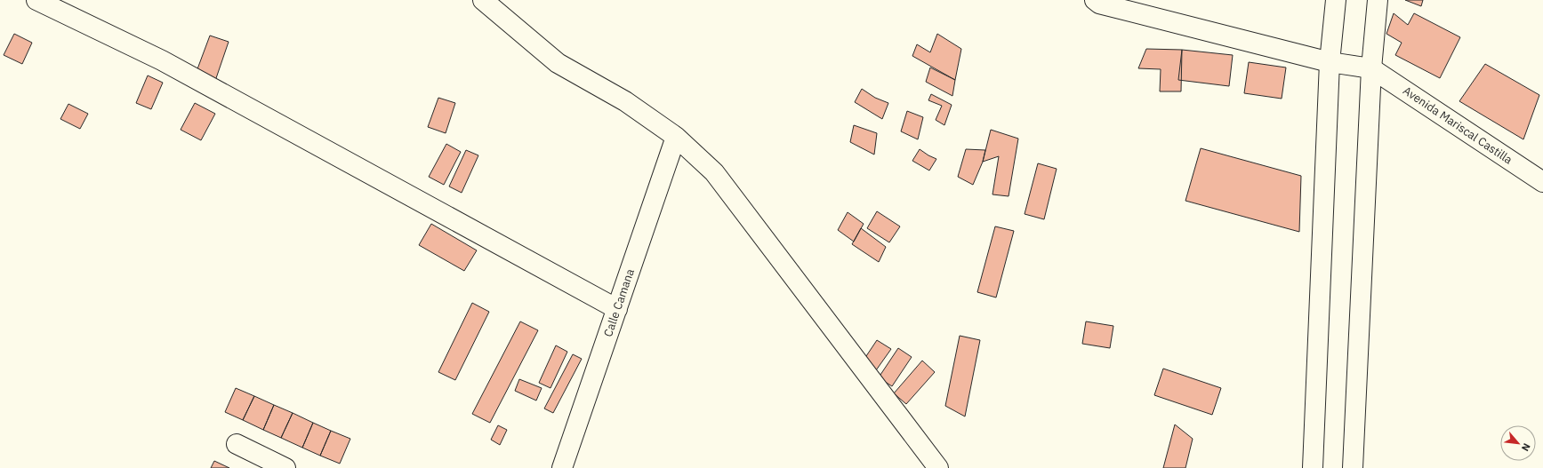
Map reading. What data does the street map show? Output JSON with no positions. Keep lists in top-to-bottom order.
{
  "streets": {
    "street": ["Avenida Mariscal Castilla", "Calle Camana"]
  },
  "north": "bottom right"
}
